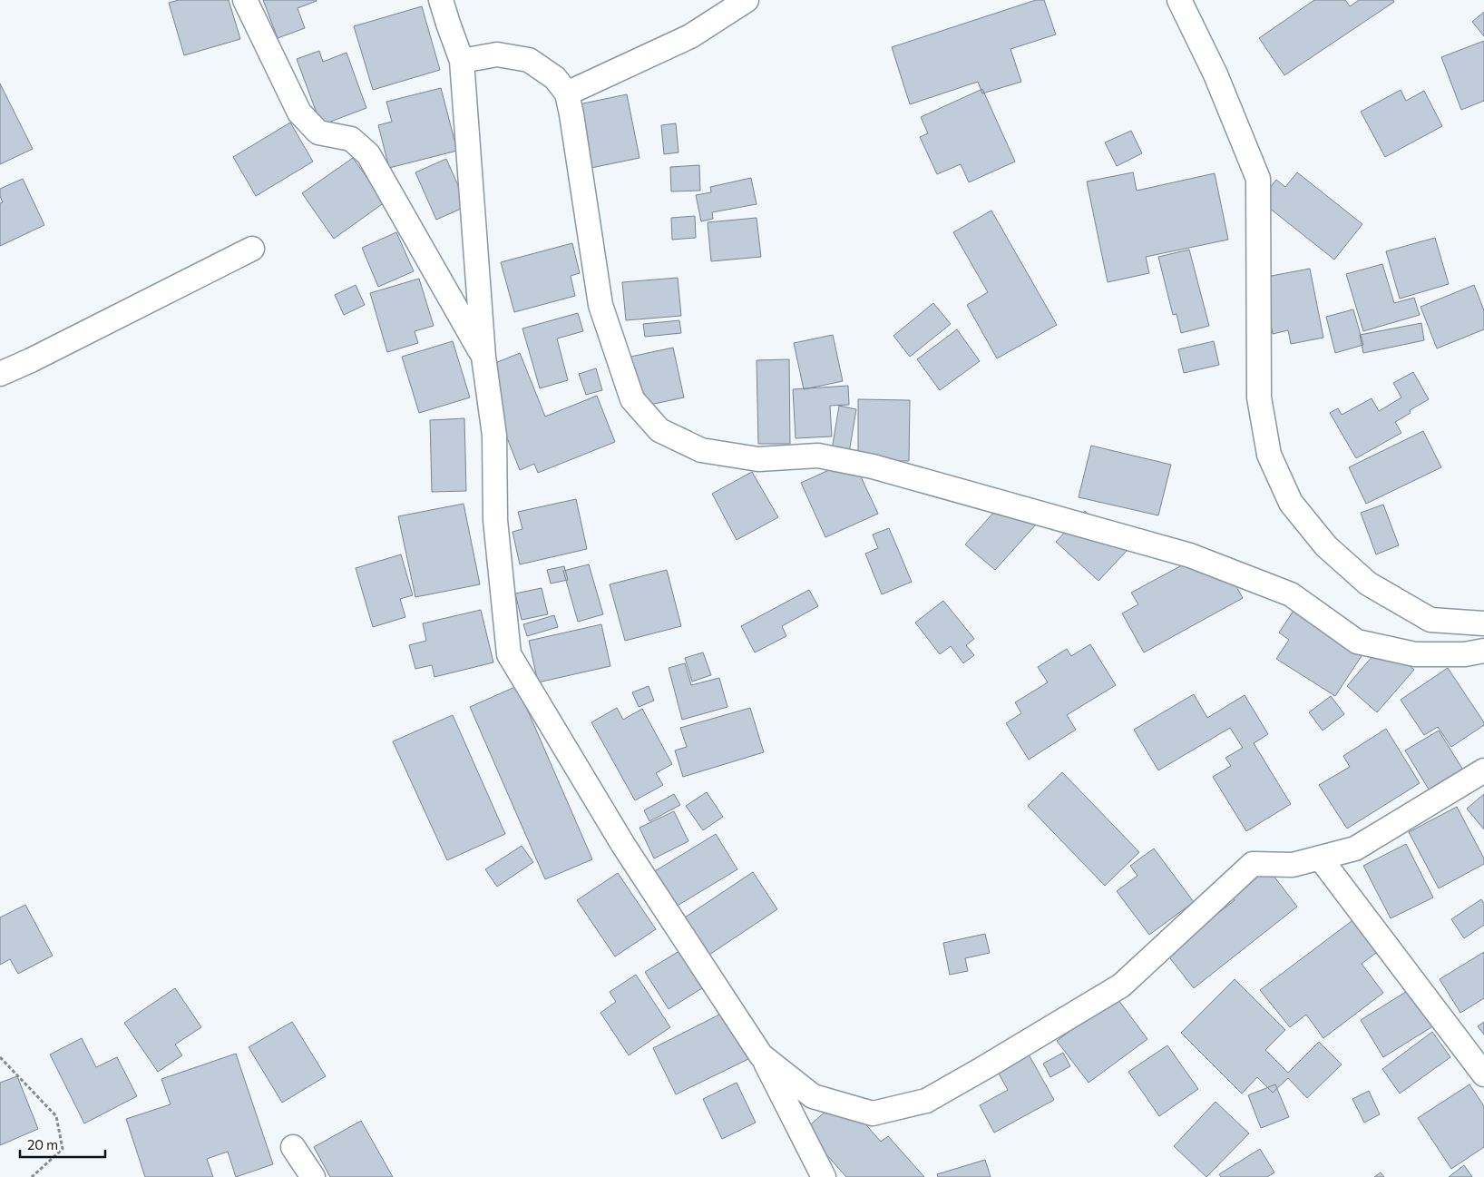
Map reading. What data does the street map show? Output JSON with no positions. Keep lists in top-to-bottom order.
{
  "scale_bar": "20 m"
}
